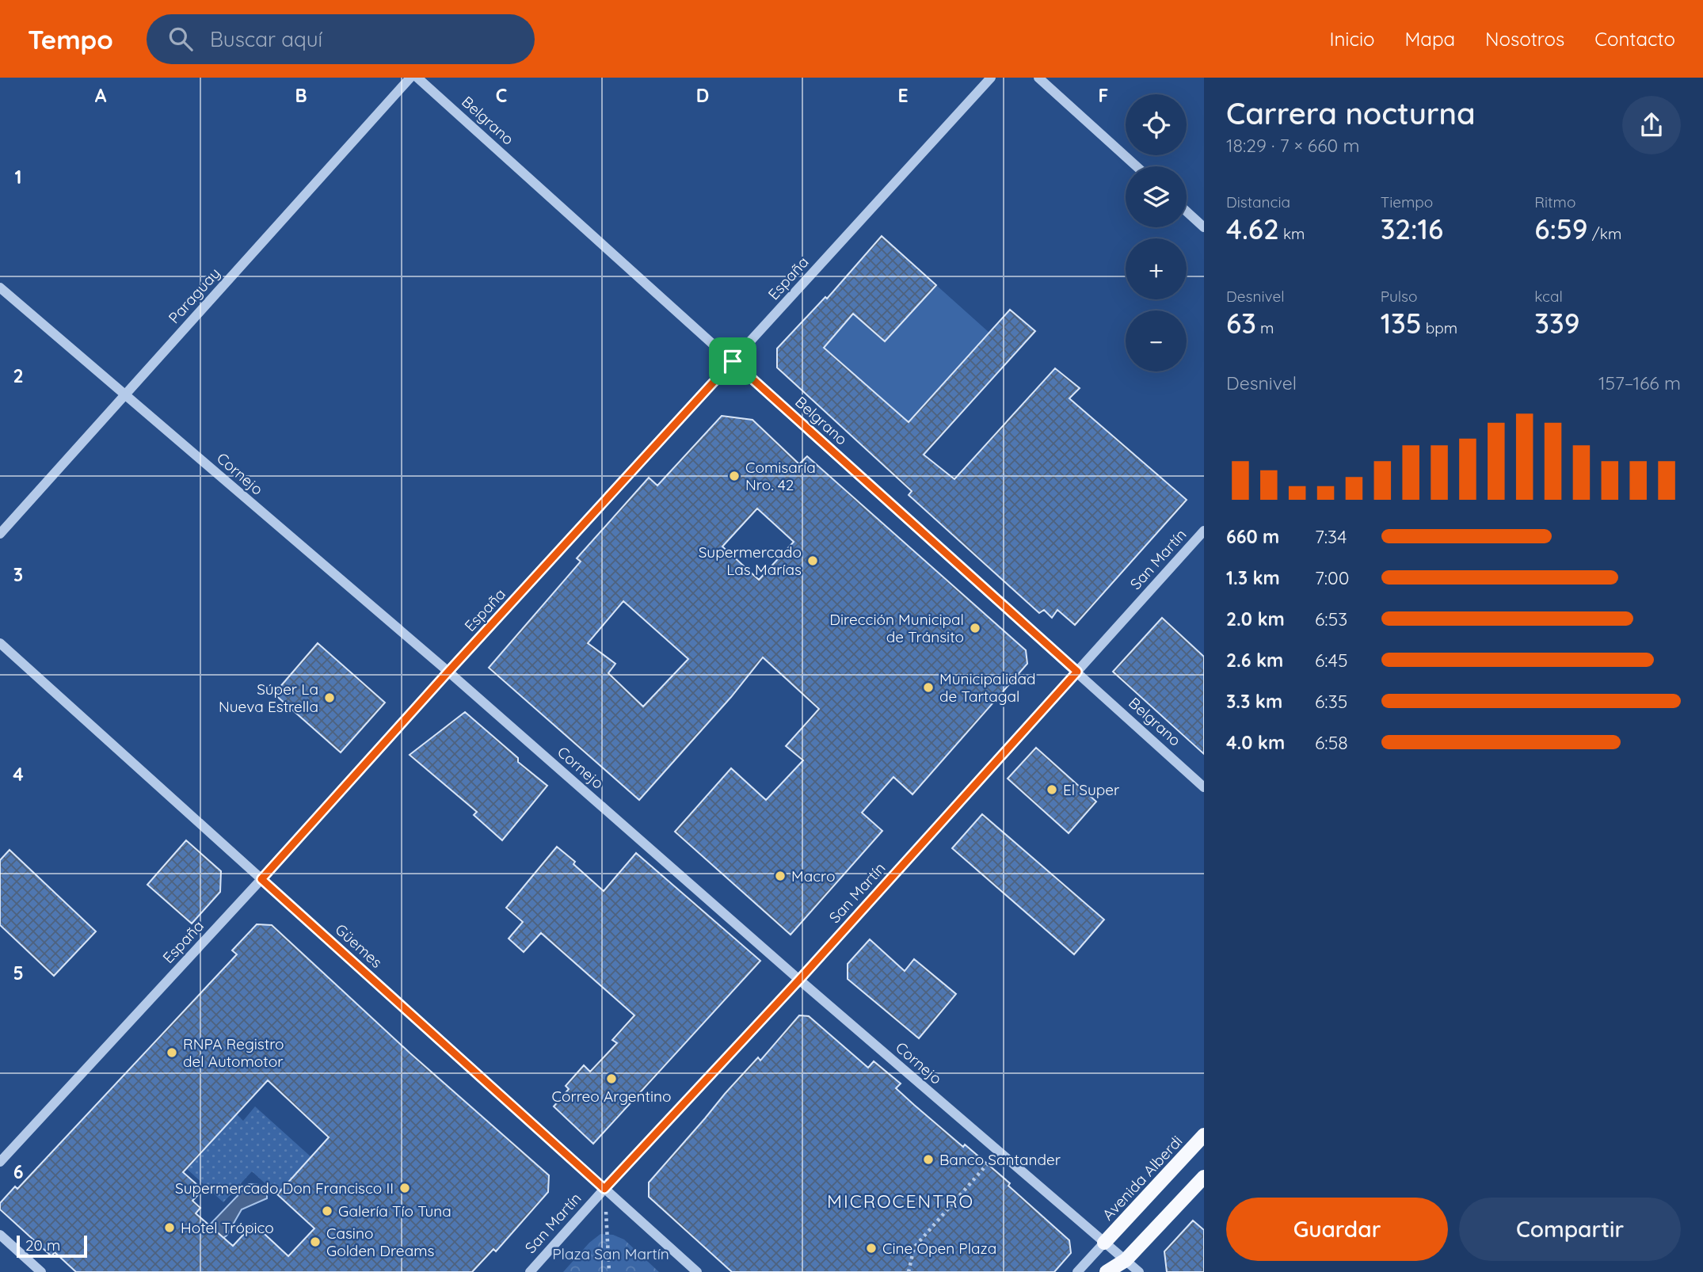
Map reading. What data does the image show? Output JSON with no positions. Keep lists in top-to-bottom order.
{
  "streets": {
    "main road": ["Avenida Alberdi"],
    "street": [
      "Belgrano",
      "España",
      "Paraguay",
      "Cornejo",
      "San Martín",
      "Güemes"
    ]
  },
  "crossings": [
    ["Belgrano", "España"],
    ["Belgrano", "San Martín"],
    ["España", "Cornejo"],
    ["España", "Güemes"],
    ["Paraguay", "Cornejo"],
    ["Cornejo", "San Martín"],
    ["Cornejo", "Avenida Alberdi"],
    ["San Martín", "Güemes"]
  ],
  "districts": ["MICROCENTRO"],
  "parks": ["Plaza San Martín"],
  "places": [
    "Comisaría Nro. 42",
    "Supermercado Las Marías",
    "Dirección Municipal de Tránsito",
    "Municipalidad de Tartagal",
    "Súper La Nueva Estrella",
    "El Super",
    "Macro",
    "RNPA Registro del Automotor",
    "Correo Argentino",
    "Banco Santander",
    "Supermercado Don Francisco II",
    "Galería Tío Tuna",
    "Hotel Trópico",
    "Casino Golden Dreams",
    "Cine Open Plaza"
  ],
  "scale_bar": "20 m",
  "page": {
    "header": "Tempo",
    "search": "Buscar aquí",
    "nav": [
      "Inicio",
      "Mapa",
      "Nosotros",
      "Contacto"
    ],
    "heading": ["Carrera nocturna", "18:29 · 7 × 660 m"],
    "map_buttons": ["+", "−"],
    "stats": [
      ["Distancia", "4.62 km"],
      ["Tiempo", "32:16"],
      ["Ritmo", "6:59 /km"],
      ["Desnivel", "63 m"],
      ["Pulso", "135 bpm"],
      ["kcal", "339"]
    ],
    "chart": ["Desnivel", "157–166 m"],
    "list": [
      {
        "name": "660 m",
        "note": "7:34"
      },
      {
        "name": "1.3 km",
        "note": "7:00"
      },
      {
        "name": "2.0 km",
        "note": "6:53"
      },
      {
        "name": "2.6 km",
        "note": "6:45"
      },
      {
        "name": "3.3 km",
        "note": "6:35"
      },
      {
        "name": "4.0 km",
        "note": "6:58"
      }
    ],
    "buttons": ["Guardar", "Compartir"],
    "scale": "20 m"
  },
  "grid": {
    "columns": [
      "A",
      "B",
      "C",
      "D",
      "E",
      "F"
    ],
    "rows": [
      "1",
      "2",
      "3",
      "4",
      "5",
      "6"
    ]
  }
}
